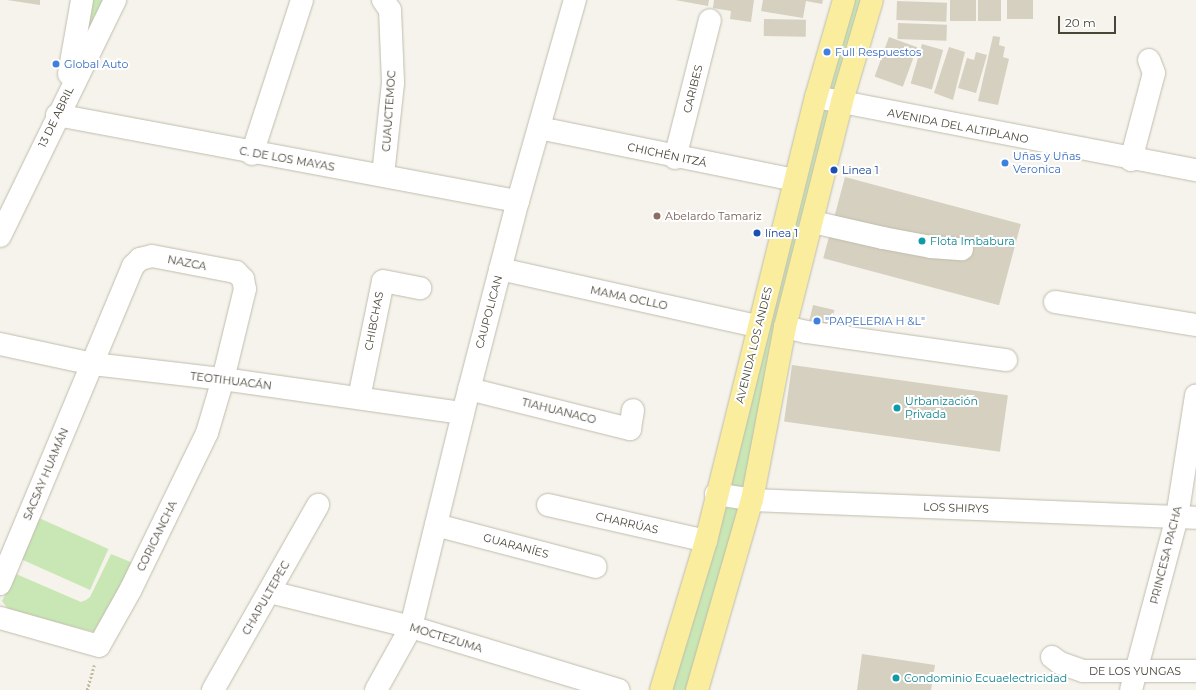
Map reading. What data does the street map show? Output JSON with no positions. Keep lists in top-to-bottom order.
{
  "streets": {
    "main road": ["AVENIDA LOS ANDES"],
    "street": [
      "CARIBES",
      "CUAUCTEMOC",
      "13 DE ABRIL",
      "AVENIDA DEL ALTIPLANO",
      "CHICHÉN ITZÁ",
      "C. DE LOS MAYAS",
      "NAZCA",
      "MAMA OCLLO",
      "CAUPOLICAN",
      "CHIBCHAS",
      "TEOTIHUACÁN",
      "TIAHUANACO",
      "SACSAY HUAMÁN",
      "LOS SHIRYS",
      "CHARRÚAS",
      "CORICANCHA",
      "GUARANÍES",
      "PRINCESA PACHA",
      "CHAPULTEPEC",
      "MOCTEZUMA",
      "DE LOS YUNGAS"
    ]
  },
  "crossings": [
    ["CARIBES", "CHICHÉN ITZÁ"],
    ["CUAUCTEMOC", "C. DE LOS MAYAS"],
    ["13 DE ABRIL", "C. DE LOS MAYAS"],
    ["AVENIDA DEL ALTIPLANO", "AVENIDA LOS ANDES"],
    ["CHICHÉN ITZÁ", "CAUPOLICAN"],
    ["CHICHÉN ITZÁ", "AVENIDA LOS ANDES"],
    ["C. DE LOS MAYAS", "CAUPOLICAN"],
    ["NAZCA", "TEOTIHUACÁN"],
    ["NAZCA", "SACSAY HUAMÁN"],
    ["NAZCA", "CORICANCHA"],
    ["MAMA OCLLO", "CAUPOLICAN"],
    ["MAMA OCLLO", "AVENIDA LOS ANDES"],
    ["CAUPOLICAN", "TEOTIHUACÁN"],
    ["CAUPOLICAN", "TIAHUANACO"],
    ["CAUPOLICAN", "GUARANÍES"],
    ["CAUPOLICAN", "MOCTEZUMA"],
    ["CHIBCHAS", "TEOTIHUACÁN"],
    ["AVENIDA LOS ANDES", "LOS SHIRYS"],
    ["AVENIDA LOS ANDES", "CHARRÚAS"],
    ["TEOTIHUACÁN", "SACSAY HUAMÁN"],
    ["TEOTIHUACÁN", "CORICANCHA"],
    ["LOS SHIRYS", "PRINCESA PACHA"],
    ["PRINCESA PACHA", "DE LOS YUNGAS"],
    ["CHAPULTEPEC", "MOCTEZUMA"]
  ],
  "places": [
    "Full Respuestos",
    "Global Auto",
    "Uñas y Uñas Veronica",
    "Linea 1",
    "Abelardo Tamariz",
    "línea 1",
    "Flota Imbabura",
    "\"PAPELERIA H &L\"",
    "Urbanización Privada",
    "Condominio Ecuaelectricidad"
  ],
  "scale_bar": "20 m"
}
